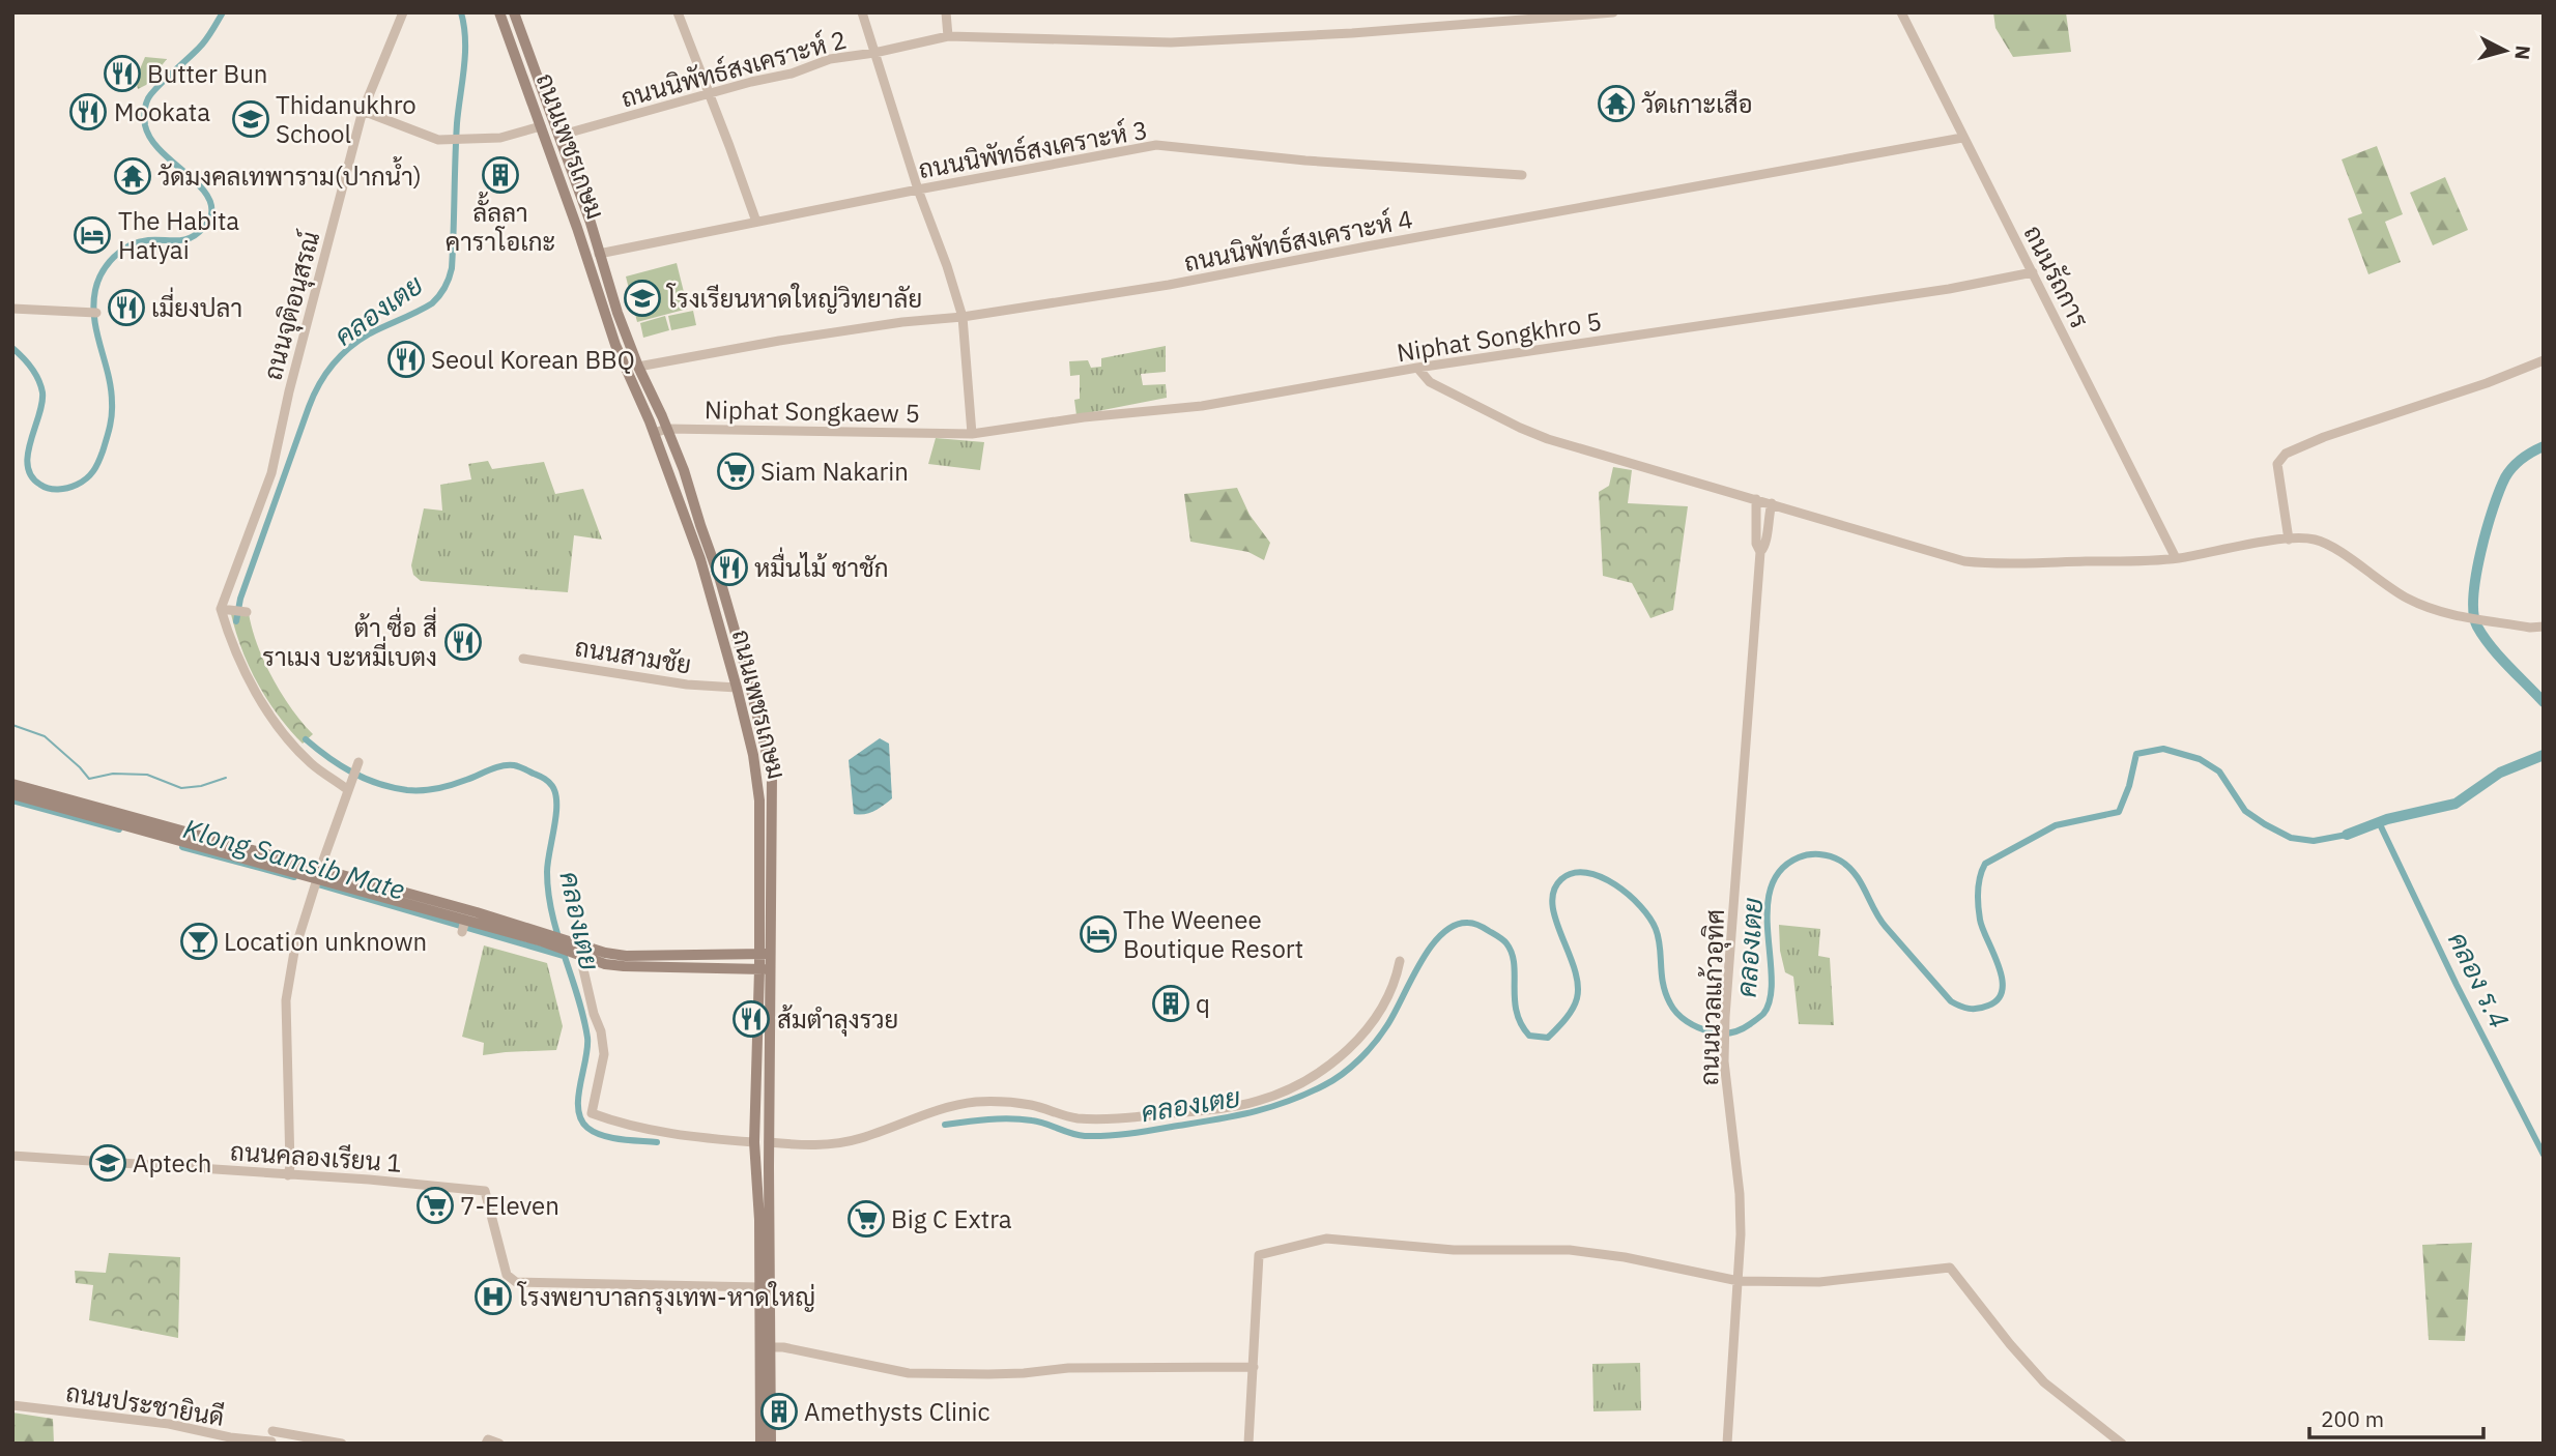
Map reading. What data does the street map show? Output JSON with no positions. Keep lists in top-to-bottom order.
{
  "streets": {
    "main road": ["ถนนเพชรเกษม"],
    "street": [
      "ถนนนิพัทธ์สงเคราะห์ 2",
      "ถนนนิพัทธ์สงเคราะห์ 3",
      "ถนนนิพัทธ์สงเคราะห์ 4",
      "ถนนรัถการ",
      "ถนนจุติอนุสรณ์",
      "Niphat Songkhro 5",
      "Niphat Songkaew 5",
      "ถนนสามชัย",
      "ถนนนวลแก้วอุทิศ",
      "ถนนคลองเรียน 1",
      "ถนนประชายินดี"
    ]
  },
  "crossings": [
    ["ถนนนิพัทธ์สงเคราะห์ 2", "ถนนเพชรเกษม"],
    ["ถนนเพชรเกษม", "ถนนนิพัทธ์สงเคราะห์ 3"],
    ["ถนนเพชรเกษม", "ถนนนิพัทธ์สงเคราะห์ 4"],
    ["ถนนเพชรเกษม", "Niphat Songkaew 5"],
    ["ถนนเพชรเกษม", "ถนนสามชัย"],
    ["ถนนเพชรเกษม", "ถนนคลองเรียน 1"],
    ["ถนนนิพัทธ์สงเคราะห์ 4", "ถนนรัถการ"],
    ["ถนนรัถการ", "Niphat Songkhro 5"],
    ["Niphat Songkhro 5", "Niphat Songkaew 5"]
  ],
  "water": ["คลองเตย", "Klong Samsib Mate", "คลอง ร.4"],
  "places": {
    "restaurant": [
      "Butter Bun",
      "Mookata",
      "เมี่ยงปลา",
      "Seoul Korean BBQ",
      "หมื่นไม้ ชาชัก",
      "ต้า ซื่อ สี่ ราเมง บะหมี่เบตง",
      "ส้มตำลุงรวย"
    ],
    "temple": ["วัดเกาะเสือ", "วัดมงคลเทพาราม(ปากน้ำ)"],
    "school or university": ["Thidanukhro School", "โรงเรียนหาดใหญ่วิทยาลัย", "Aptech"],
    "building": ["ลั้ลลา คาราโอเกะ", "q", "Amethysts Clinic"],
    "hotel": ["The Habita Hatyai", "The Weenee Boutique Resort"],
    "supermarket": ["Siam Nakarin", "7-Eleven", "Big C Extra"],
    "bar": ["Location unknown"],
    "hospital": ["โรงพยาบาลกรุงเทพ-หาดใหญ่"]
  },
  "scale_bar": "200 m",
  "north": "right"
}
